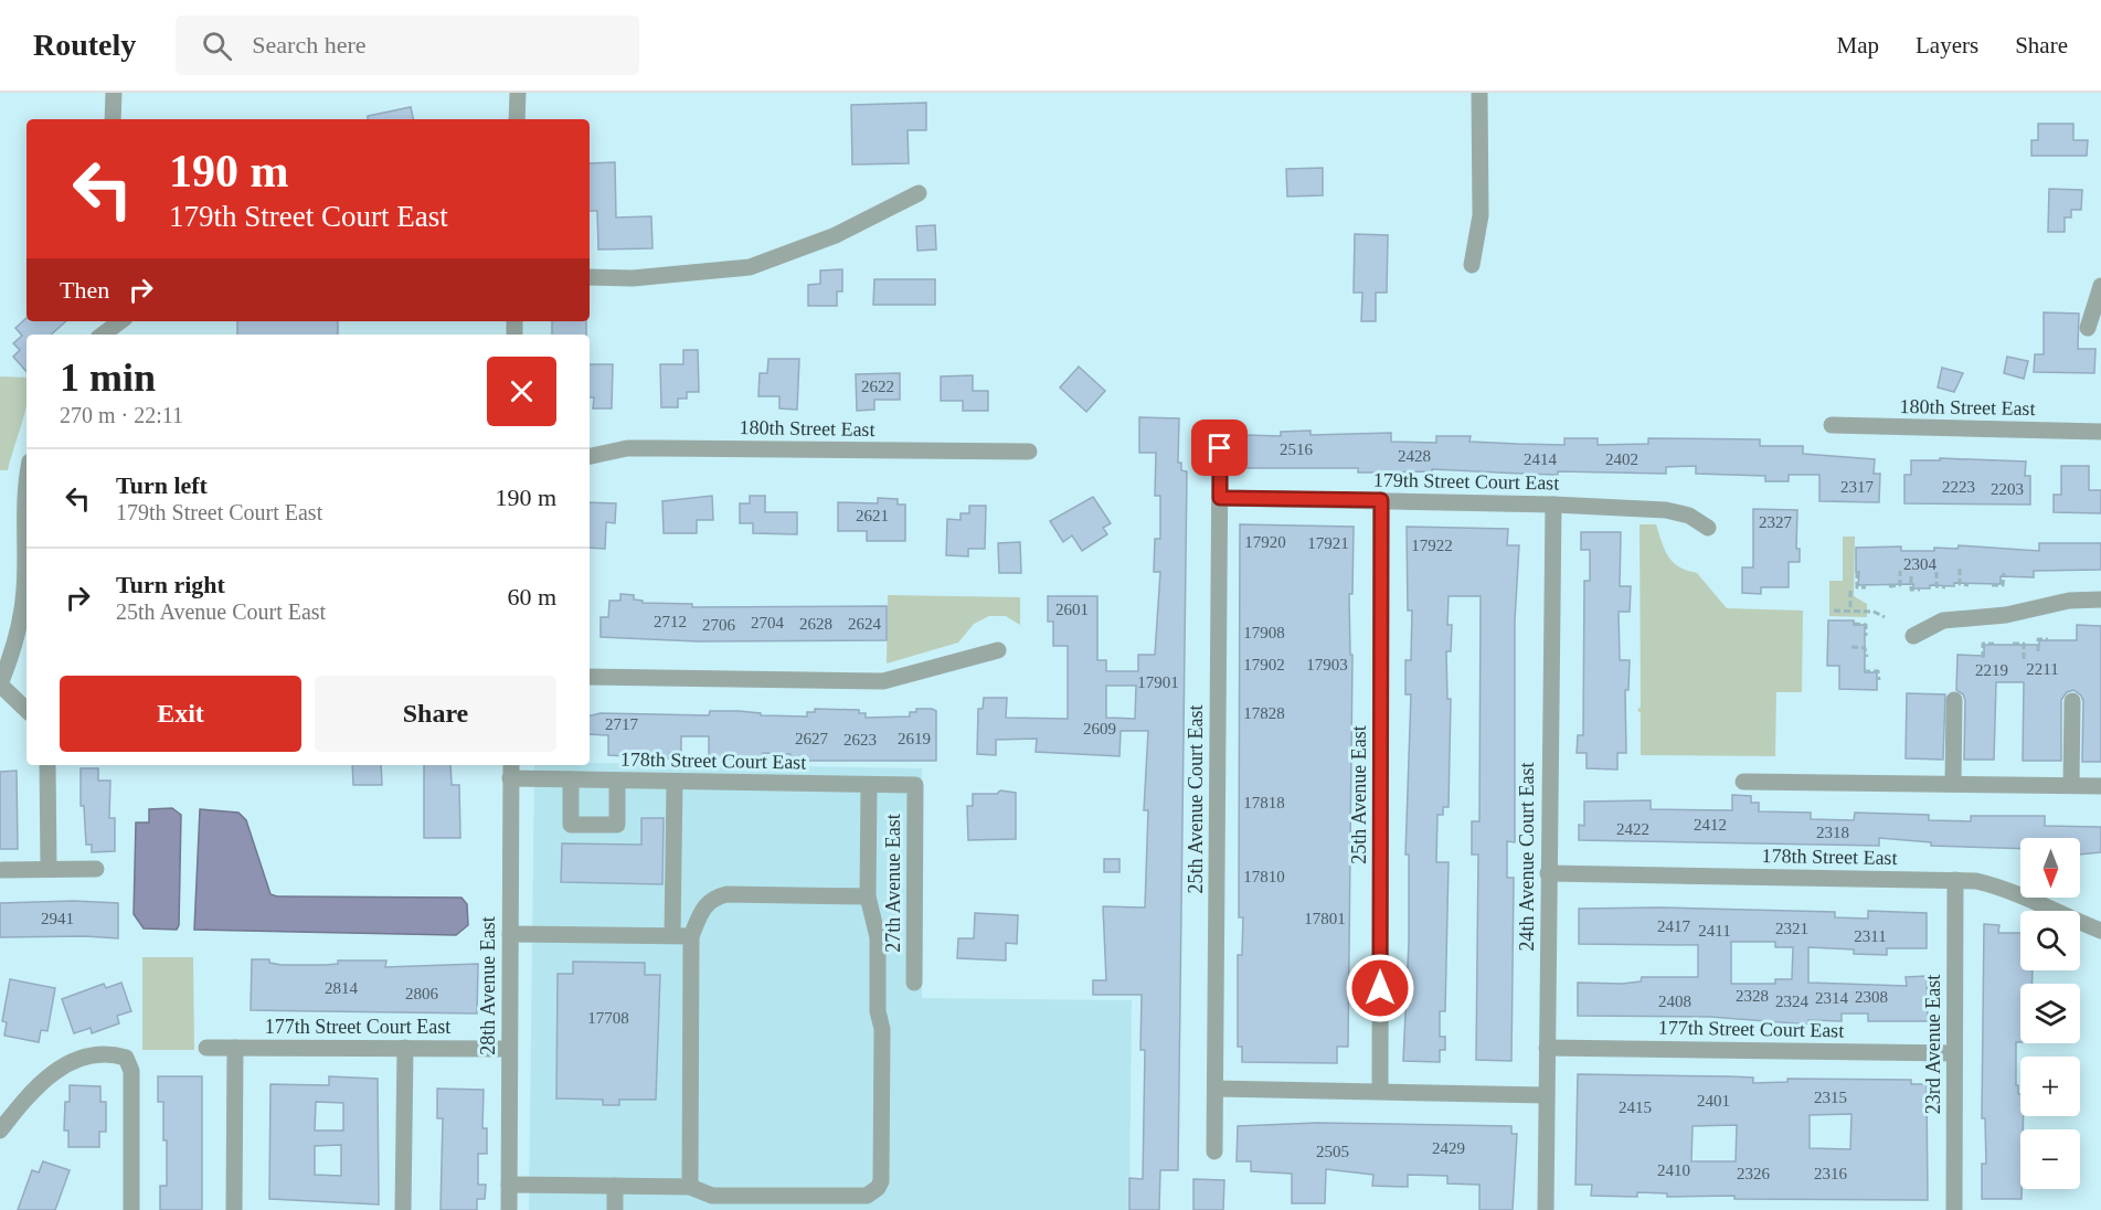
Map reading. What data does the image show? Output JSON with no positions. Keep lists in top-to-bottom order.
{
  "streets": {
    "street": [
      "180th Street East",
      "179th Street Court East",
      "178th Street Court East",
      "25th Avenue East",
      "25th Avenue Court East",
      "24th Avenue Court East",
      "178th Street East",
      "27th Avenue East",
      "28th Avenue East",
      "177th Street Court East",
      "23rd Avenue East"
    ]
  },
  "crossings": [
    ["179th Street Court East", "25th Avenue East"],
    ["179th Street Court East", "25th Avenue Court East"],
    ["179th Street Court East", "24th Avenue Court East"],
    ["178th Street Court East", "27th Avenue East"],
    ["178th Street Court East", "28th Avenue East"],
    ["24th Avenue Court East", "178th Street East"],
    ["24th Avenue Court East", "177th Street Court East"],
    ["178th Street East", "23rd Avenue East"],
    ["28th Avenue East", "177th Street Court East"],
    ["177th Street Court East", "23rd Avenue East"]
  ],
  "house_numbers": [
    "2622",
    "2516",
    "2428",
    "2414",
    "2402",
    "2317",
    "2223",
    "2203",
    "2621",
    "2327",
    "17920",
    "17921",
    "17922",
    "2304",
    "2601",
    "2712",
    "2704",
    "2628",
    "2624",
    "2706",
    "17908",
    "17902",
    "17903",
    "2211",
    "2219",
    "17901",
    "17828",
    "2717",
    "2609",
    "2627",
    "2619",
    "2623",
    "17818",
    "2412",
    "2422",
    "2318",
    "17810",
    "2941",
    "17801",
    "2417",
    "2321",
    "2411",
    "2311",
    "2814",
    "2806",
    "2328",
    "2308",
    "2314",
    "2408",
    "2324",
    "17708",
    "2315",
    "2401",
    "2415",
    "2429",
    "2505",
    "2410",
    "2326",
    "2316"
  ],
  "north": "bottom",
  "page": {
    "header": "Routely",
    "search": "Search here",
    "nav": ["Map", "Layers", "Share"],
    "turn": ["190 m", "179th Street Court East"],
    "then": "Then",
    "heading": ["1 min", "270 m · 22:11"],
    "list": [
      {
        "name": "Turn left",
        "note": "179th Street Court East",
        "value": "190 m"
      },
      {
        "name": "Turn right",
        "note": "25th Avenue Court East",
        "value": "60 m"
      }
    ],
    "buttons": ["Exit", "Share"],
    "map_buttons": ["+", "−"]
  }
}
